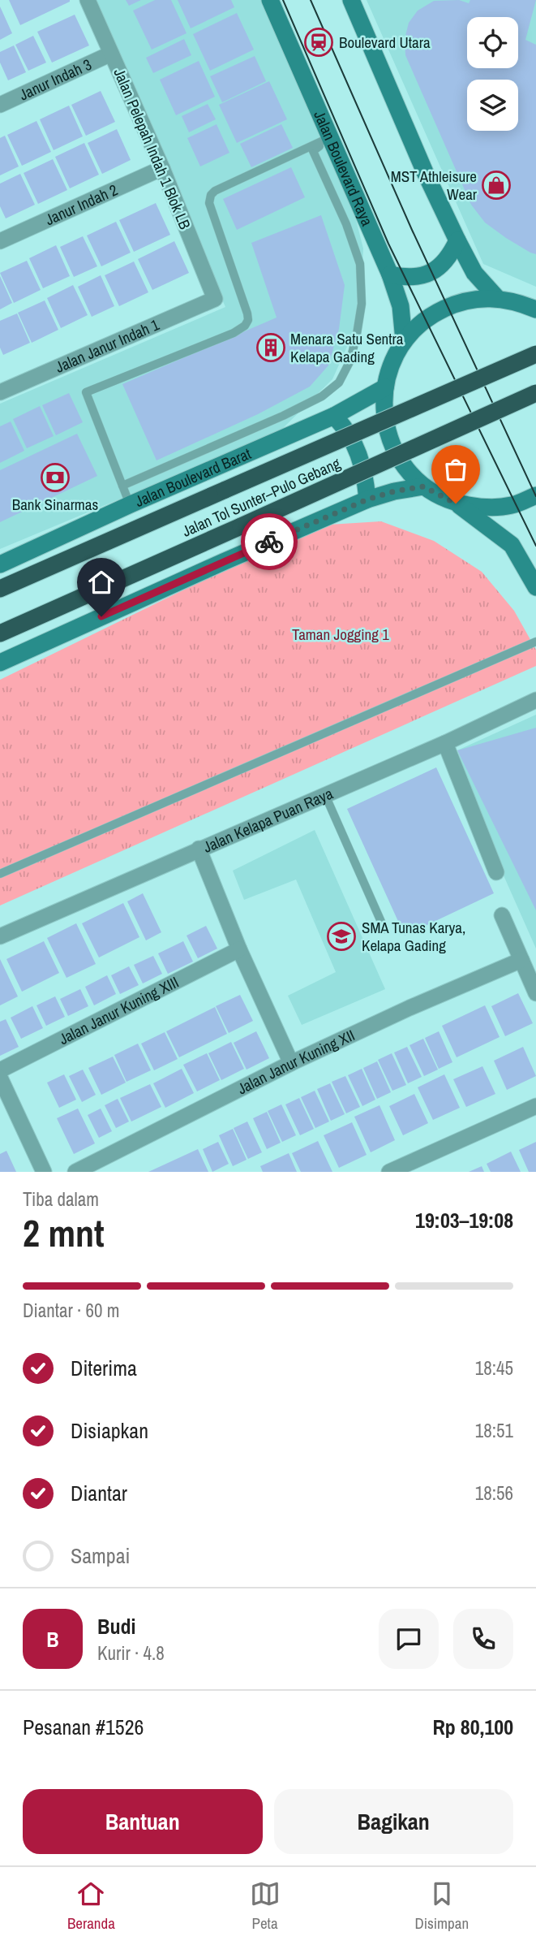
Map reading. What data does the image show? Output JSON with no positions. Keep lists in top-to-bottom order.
{
  "streets": {
    "highway": ["Jalan Tol Sunter–Pulo Gebang"],
    "main road": ["Jalan Boulevard Raya", "Jalan Boulevard Barat"],
    "street": [
      "Janur Indah 3",
      "Jalan Pelepah Indah 1 Blok LB",
      "Janur Indah 2",
      "Jalan Janur Indah 1",
      "Jalan Kelapa Puan Raya",
      "Jalan Janur Kuning XIII",
      "Jalan Janur Kuning XII"
    ]
  },
  "crossings": [
    ["Janur Indah 3", "Jalan Pelepah Indah 1 Blok LB"],
    ["Jalan Pelepah Indah 1 Blok LB", "Janur Indah 2"],
    ["Jalan Pelepah Indah 1 Blok LB", "Jalan Janur Indah 1"]
  ],
  "parks": ["Taman Jogging 1"],
  "places": {
    "station": ["Boulevard Utara"],
    "shop": ["MST Athleisure Wear"],
    "building": ["Menara Satu Sentra Kelapa Gading"],
    "bank": ["Bank Sinarmas"],
    "school or university": ["SMA Tunas Karya, Kelapa Gading"]
  },
  "page": {
    "heading": ["2 mnt", "Tiba dalam", "19:03–19:08"],
    "panel": [
      "Budi",
      "Kurir · 4.8",
      "Pesanan #1526",
      "Rp 80,100"
    ],
    "bar": "Diantar · 60 m",
    "list": [
      ["Diterima", "18:45"],
      ["Disiapkan", "18:51"],
      ["Diantar", "18:56"],
      "Sampai"
    ],
    "round": "B",
    "buttons": ["Bantuan", "Bagikan"],
    "tabs": ["Beranda", "Peta", "Disimpan"]
  }
}
